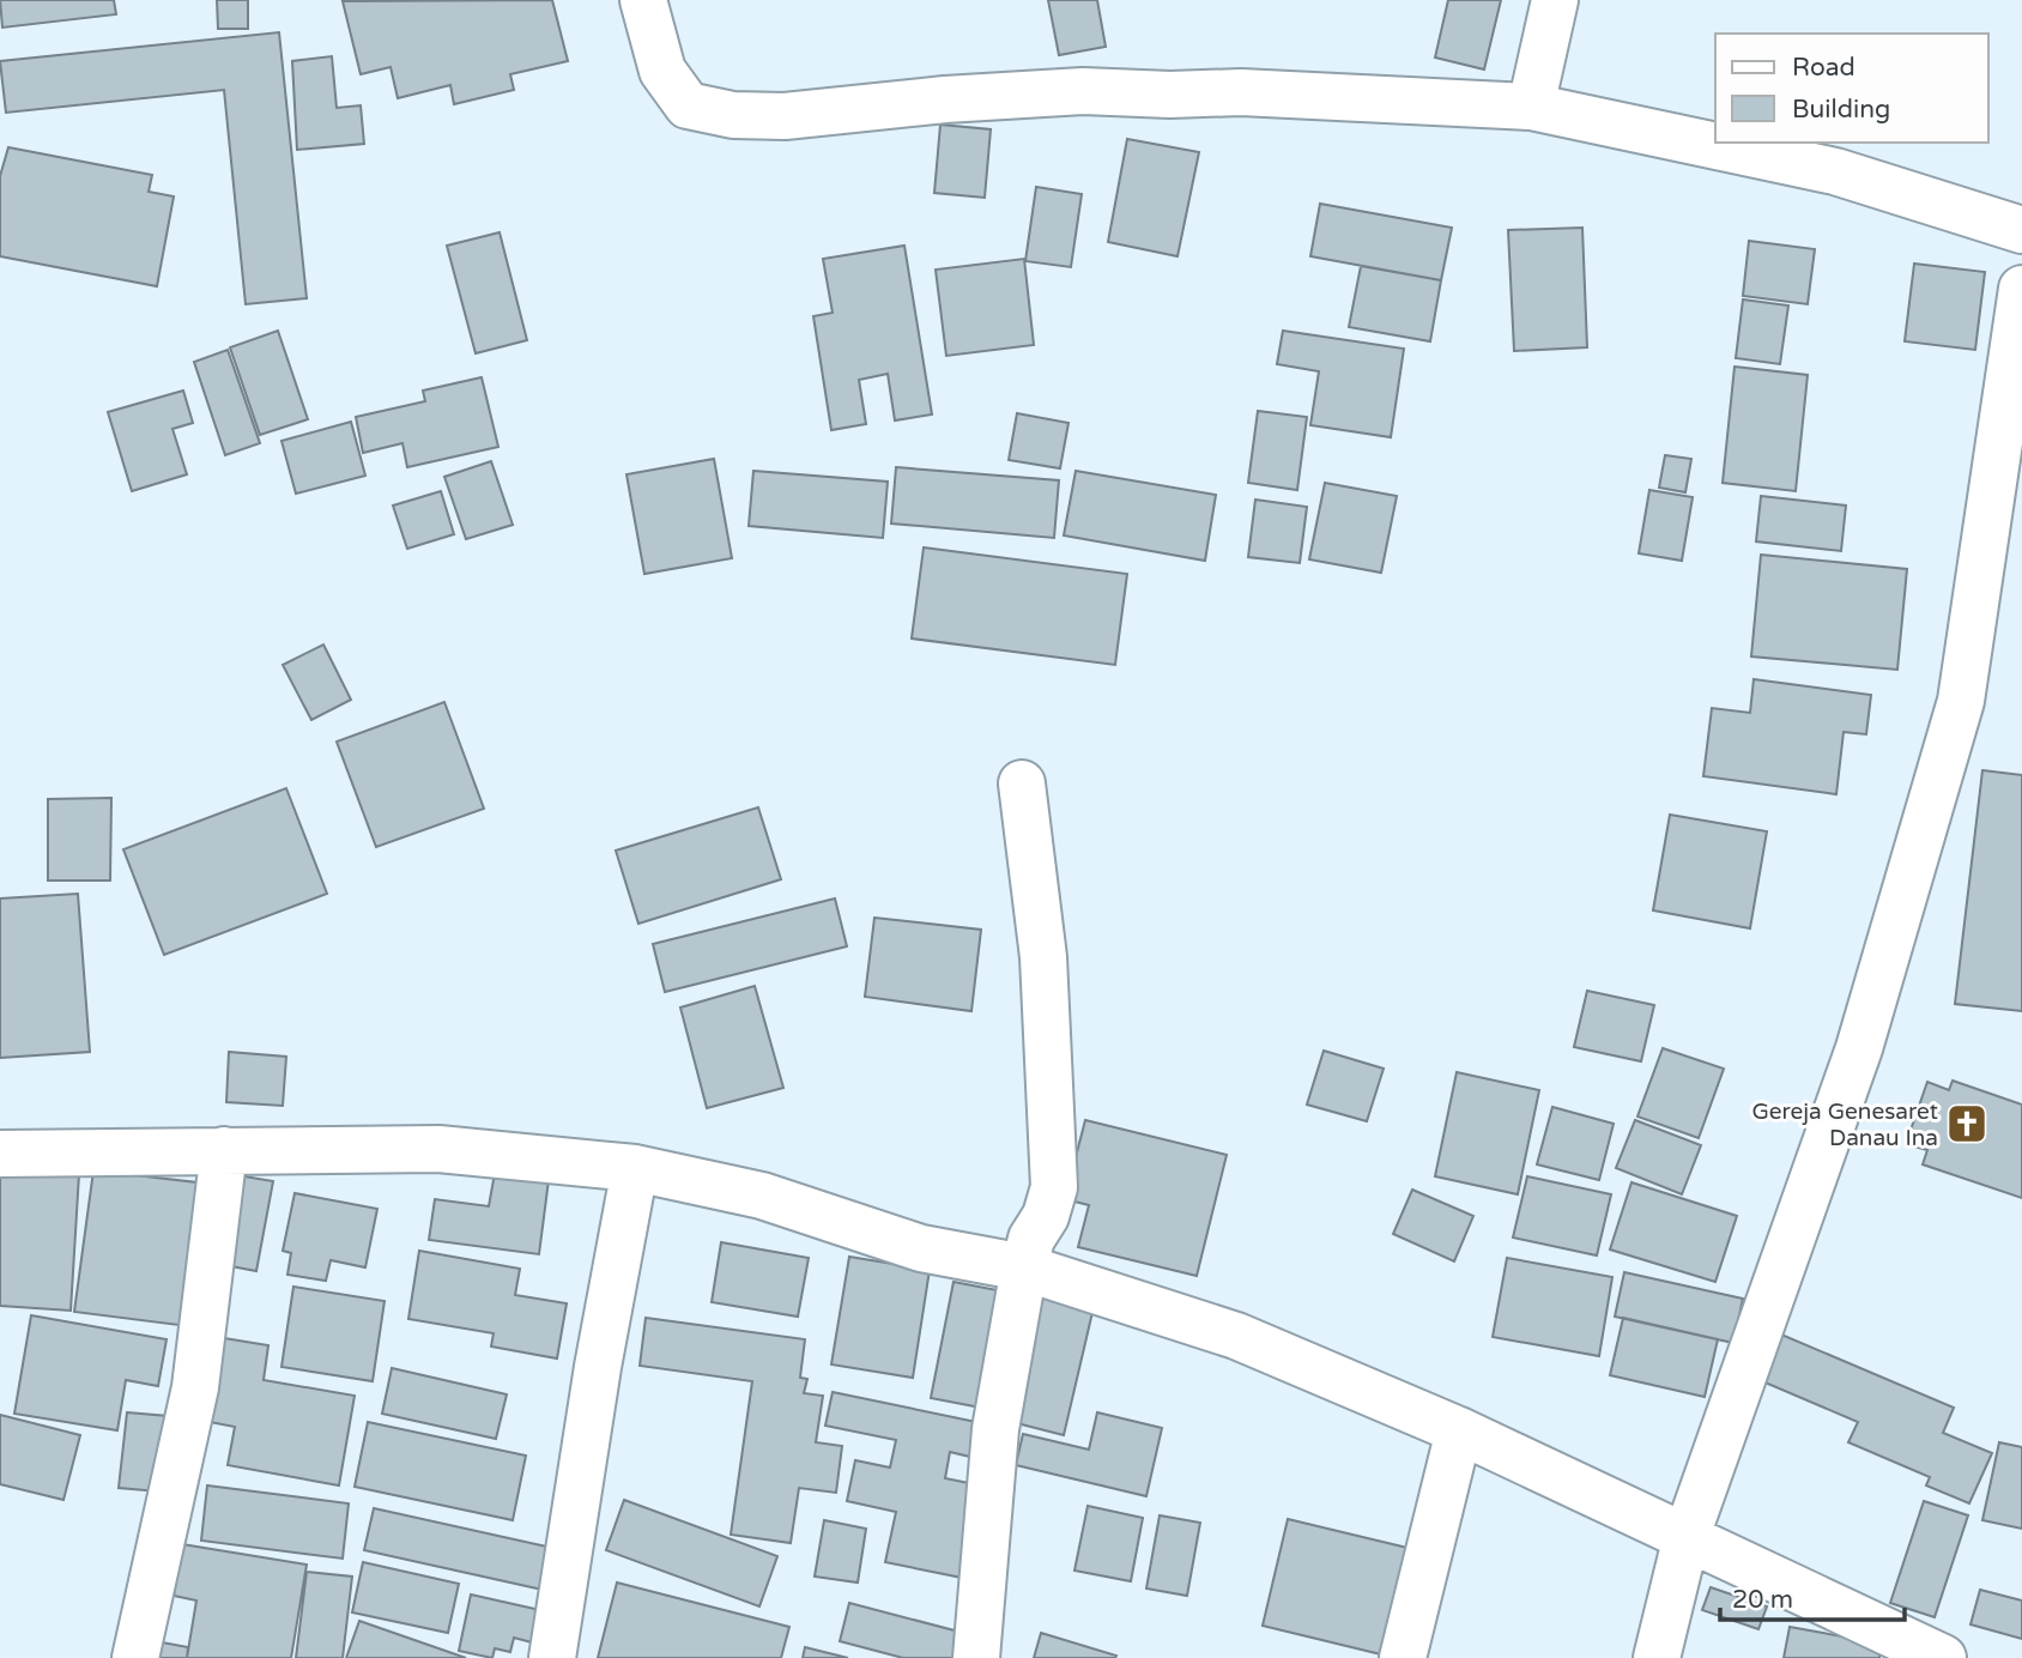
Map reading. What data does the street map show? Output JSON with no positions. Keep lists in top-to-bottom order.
{
  "places": {
    "church": ["Gereja Genesaret Danau Ina"]
  },
  "legend": ["Road", "Building"],
  "scale_bar": "20 m"
}
